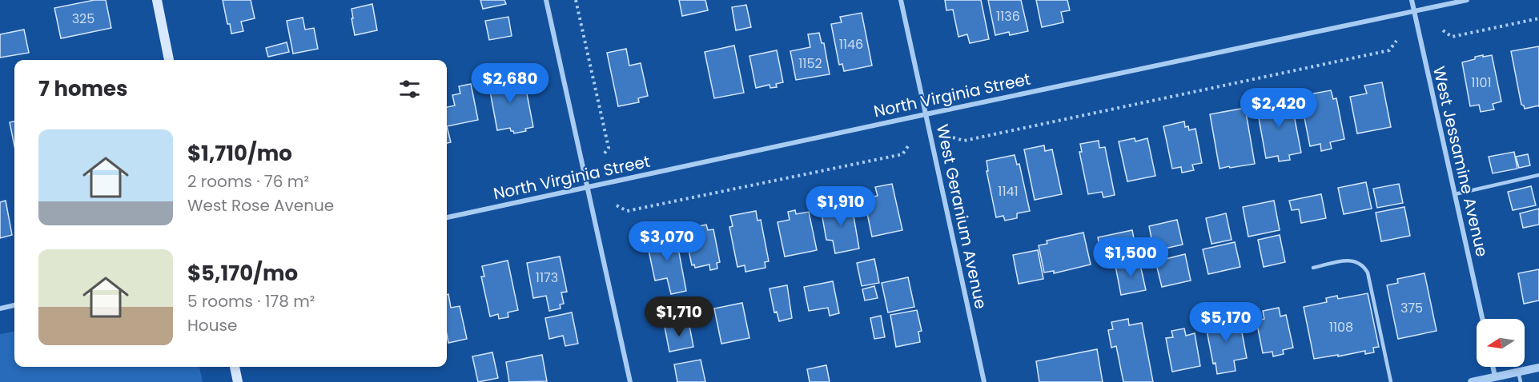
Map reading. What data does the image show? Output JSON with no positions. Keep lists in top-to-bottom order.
{
  "streets": {
    "street": ["North Virginia Street", "West Jessamine Avenue", "West Geranium Avenue"]
  },
  "crossings": [
    ["North Virginia Street", "West Jessamine Avenue"],
    ["North Virginia Street", "West Geranium Avenue"]
  ],
  "house_numbers": [
    "1136",
    "325",
    "1146",
    "1152",
    "1101",
    "1141",
    "1173",
    "375",
    "1108"
  ],
  "north": "left",
  "page": {
    "heading": "7 homes",
    "price": [
      "$2,680",
      "$2,420",
      "$1,910",
      "$3,070",
      "$1,500",
      "$1,710",
      "$5,170"
    ],
    "list": [
      {
        "name": "$1,710/mo",
        "note": "2 rooms · 76 m² · West Rose Avenue"
      },
      {
        "name": "$5,170/mo",
        "note": "5 rooms · 178 m² · House"
      }
    ]
  }
}
